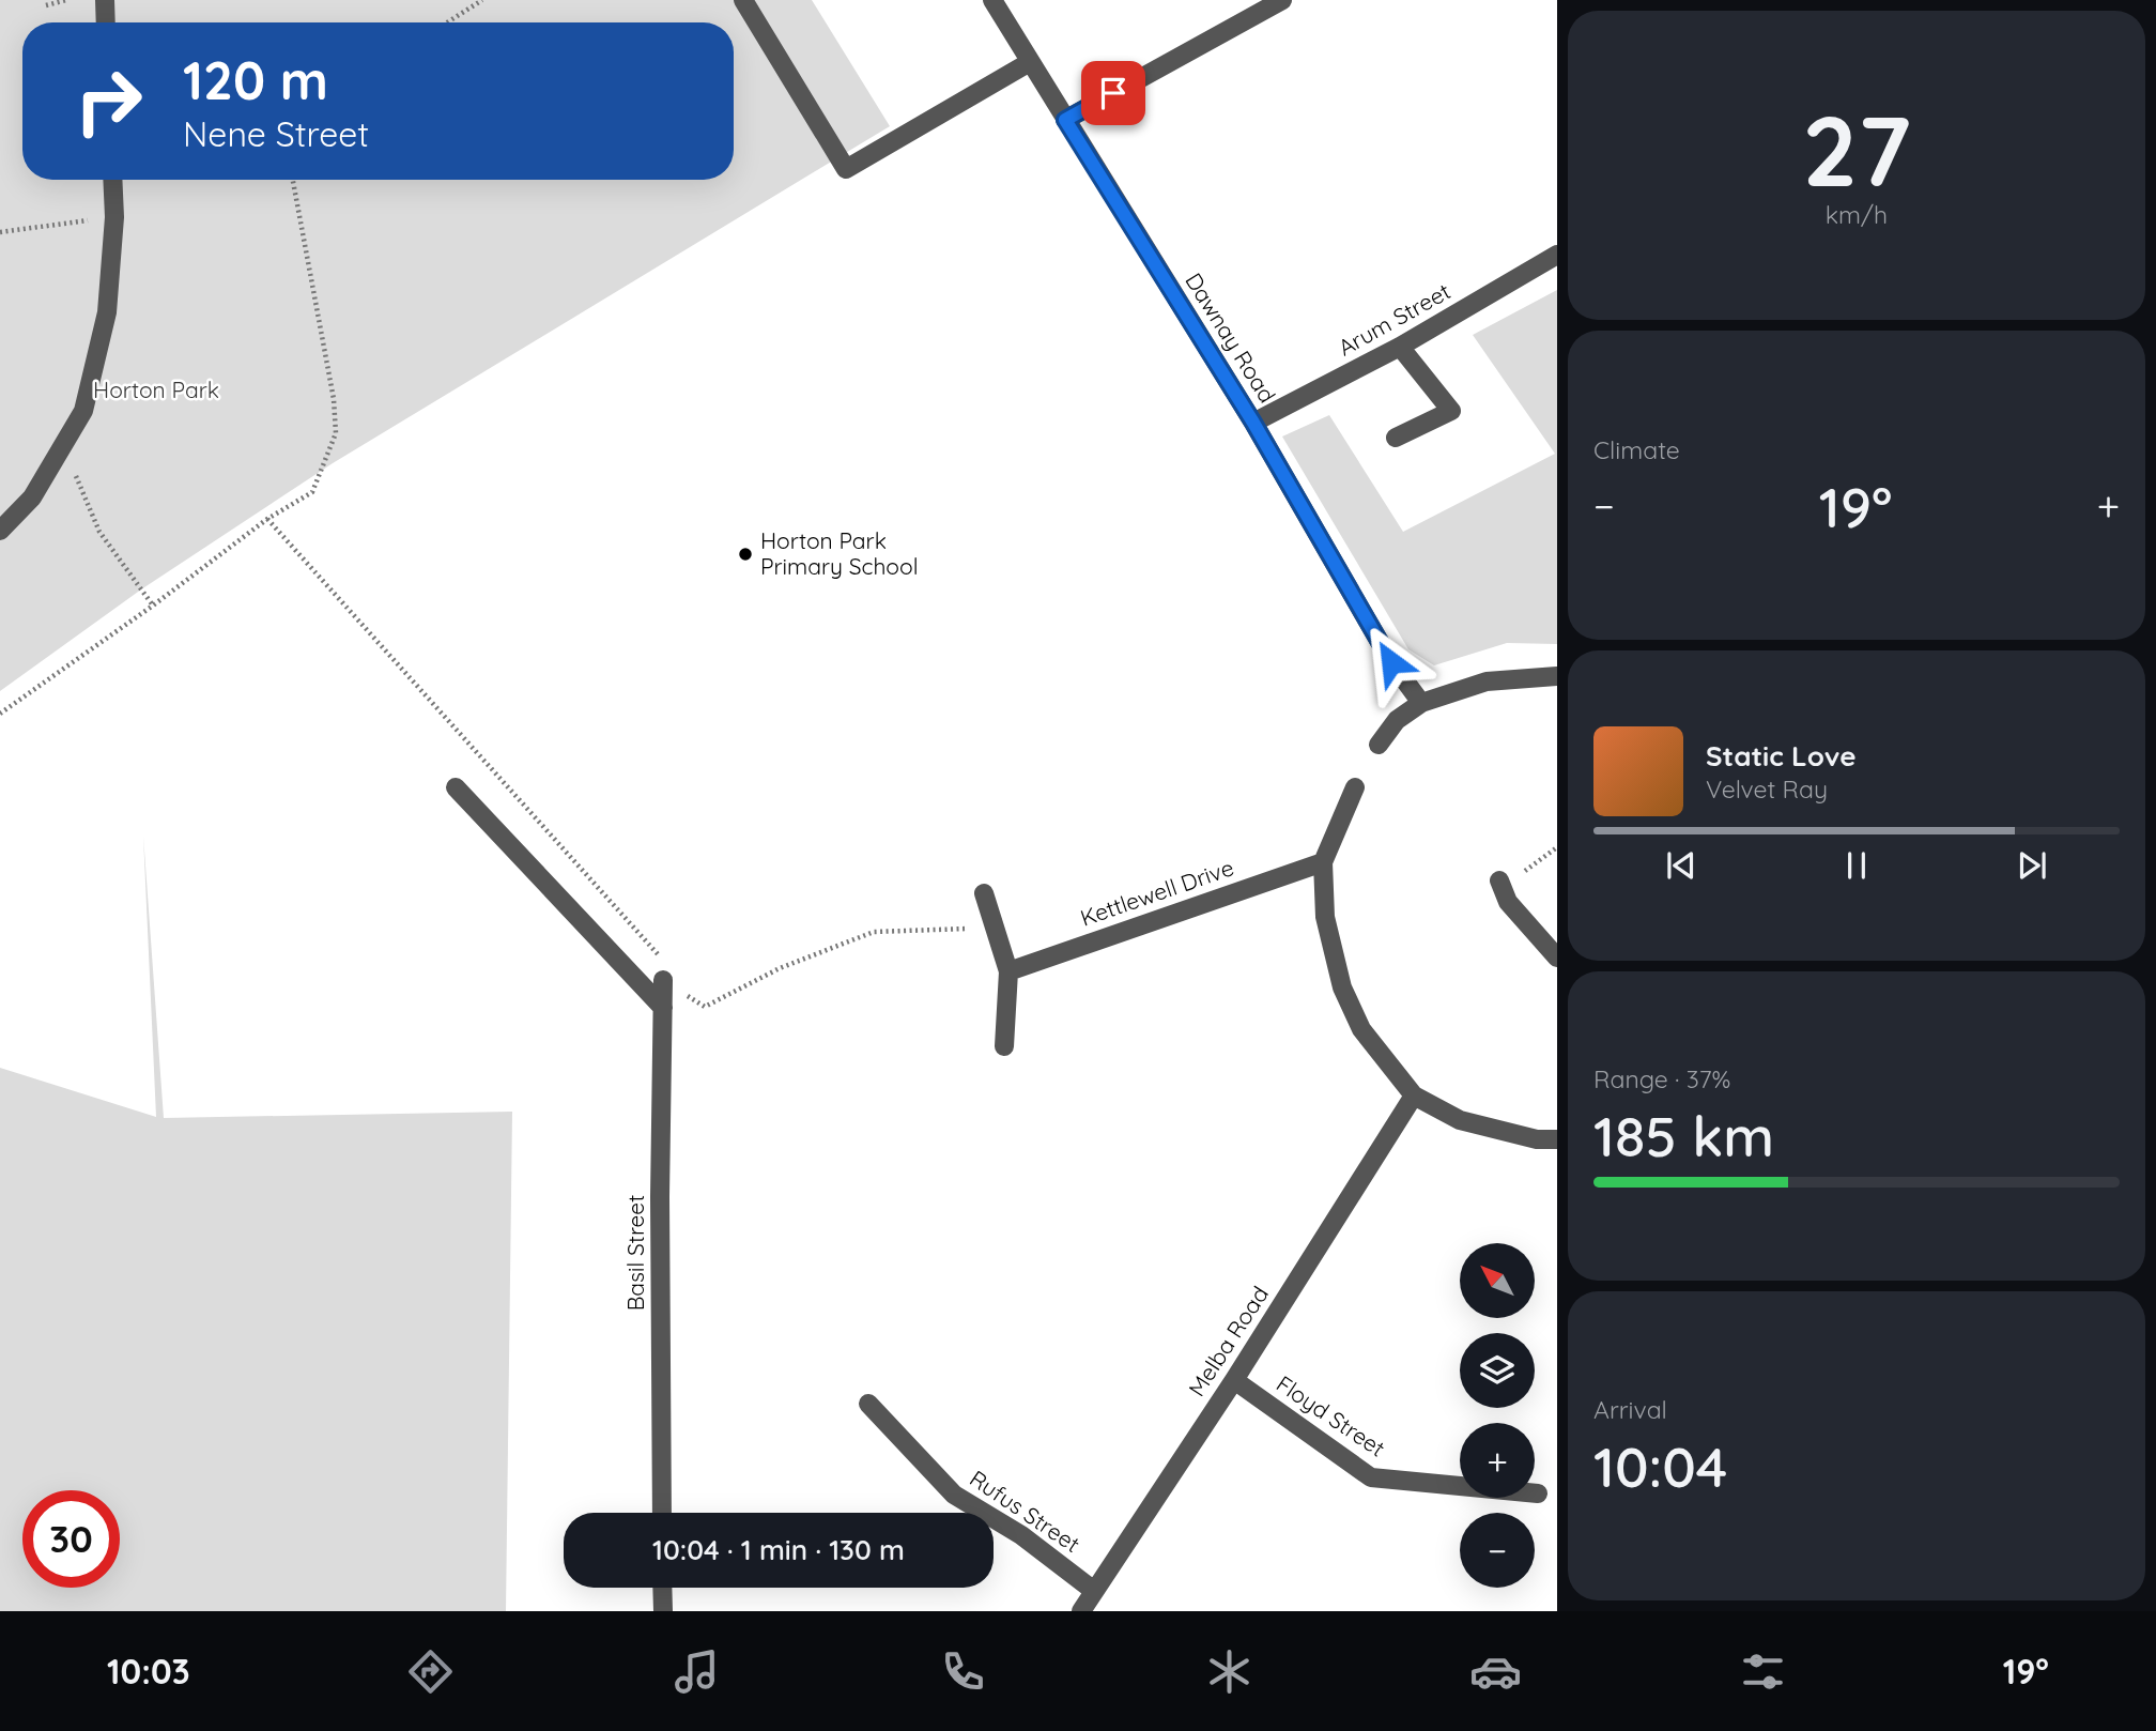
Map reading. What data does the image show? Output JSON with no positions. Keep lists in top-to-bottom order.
{
  "streets": {
    "street": [
      "Arum Street",
      "Dawnay Road",
      "Kettlewell Drive",
      "Basil Street",
      "Melba Road",
      "Floyd Street",
      "Rufus Street"
    ]
  },
  "crossings": [
    ["Arum Street", "Dawnay Road"],
    ["Melba Road", "Floyd Street"],
    ["Melba Road", "Rufus Street"]
  ],
  "parks": ["Horton Park"],
  "places": ["Horton Park Primary School"],
  "north": "top left",
  "page": {
    "tile": [
      ["27", "km/h"],
      "Climate",
      ["Range · 37%", "185 km"],
      ["Arrival", "10:04"]
    ],
    "turn": ["120 m", "Nene Street"],
    "heat": ["−", "19°", "+"],
    "song": ["Static Love", "Velvet Ray"],
    "map_buttons": ["+", "−"],
    "limit": "30",
    "trip": "10:04 · 1 min · 130 m",
    "tabs": ["10:03", "19°"]
  }
}
